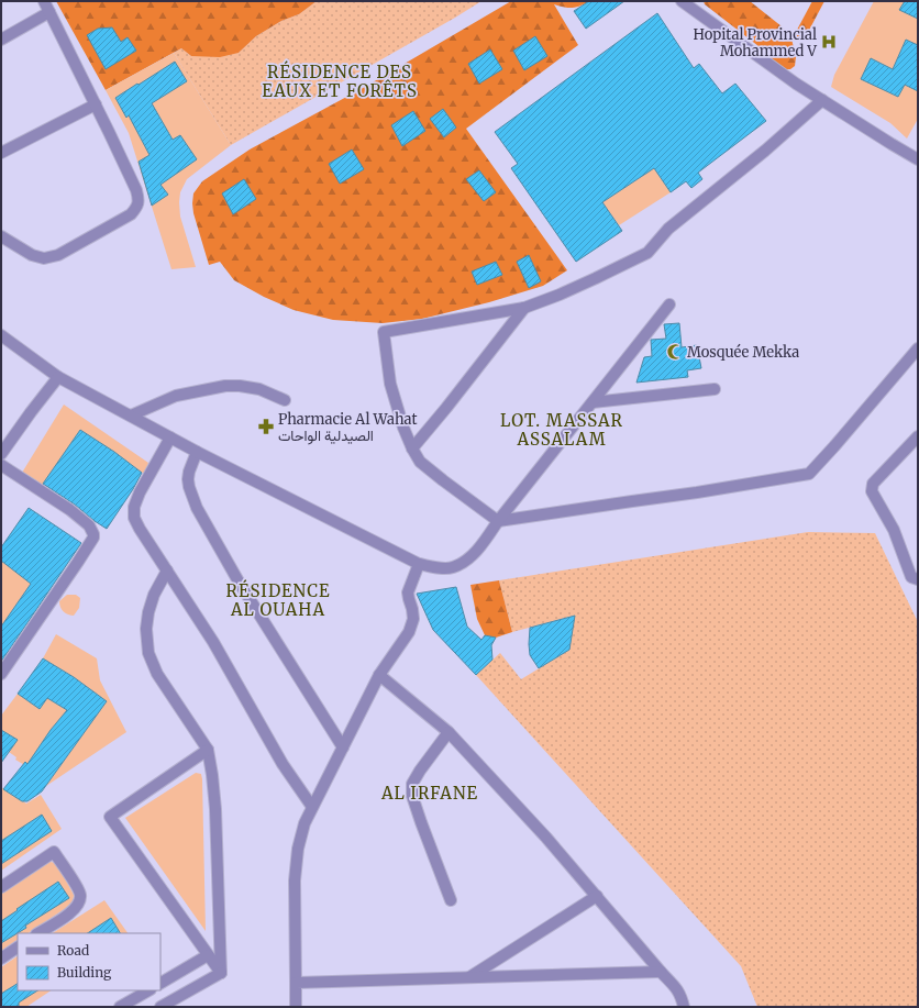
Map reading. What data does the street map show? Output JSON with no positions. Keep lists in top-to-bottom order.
{
  "districts": [
    "RÉSIDENCE DES EAUX ET FORÊTS",
    "LOT. MASSAR ASSALAM",
    "RÉSIDENCE AL OUAHA",
    "AL IRFANE"
  ],
  "places": {
    "hospital": ["Hopital Provincial Mohammed V"],
    "mosque": ["Mosquée Mekka"],
    "pharmacy": ["Pharmacie Al Wahat الصيدلية الواحات"]
  },
  "legend": ["Road", "Building"]
}
